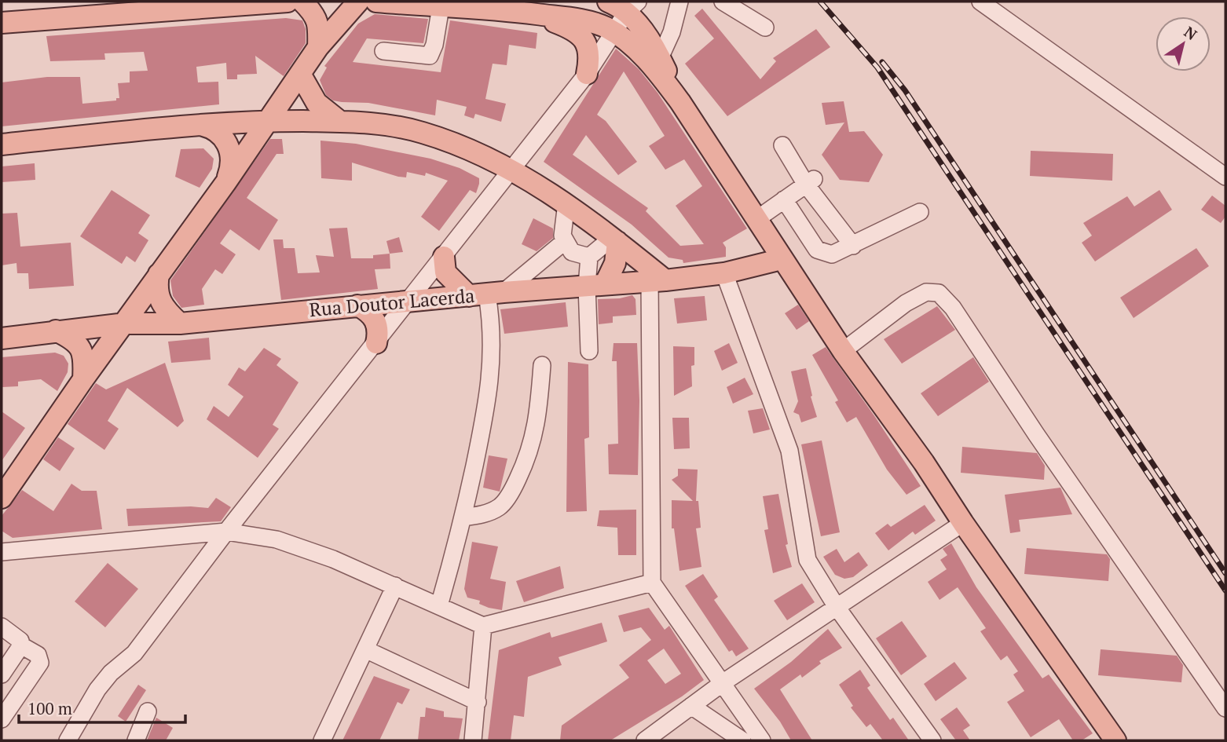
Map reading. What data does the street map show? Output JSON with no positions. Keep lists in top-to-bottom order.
{
  "streets": {
    "main road": ["Rua Doutor Lacerda"]
  },
  "scale_bar": "100 m",
  "north": "top right"
}
